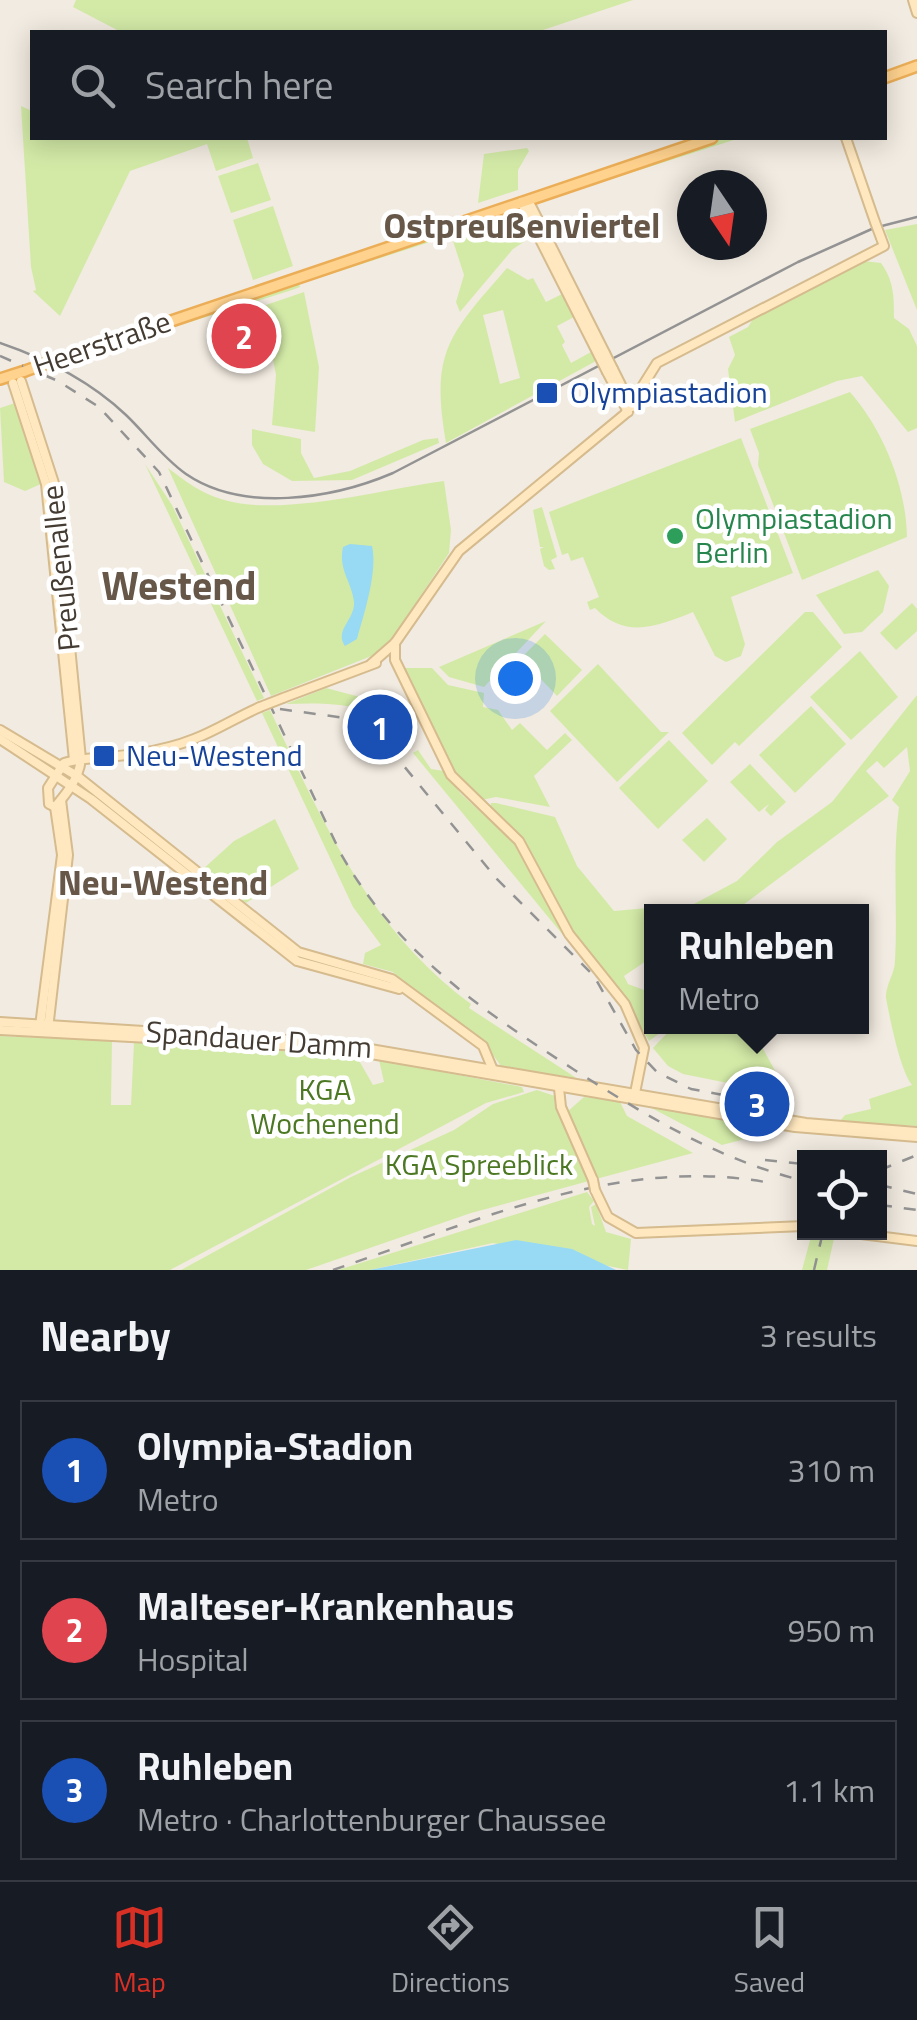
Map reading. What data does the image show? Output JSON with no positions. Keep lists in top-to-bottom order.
{
  "streets": {
    "main road": ["Heerstraße", "Preußenallee", "Spandauer Damm"]
  },
  "crossings": [
    ["Heerstraße", "Preußenallee"]
  ],
  "districts": ["Ostpreußenviertel", "Westend", "Neu-Westend"],
  "parks": ["KGA Wochenend", "KGA Spreeblick"],
  "places": {
    "transit": ["Olympiastadion", "Neu-Westend"],
    "other": ["Olympiastadion Berlin"]
  },
  "north": "bottom",
  "page": {
    "search": "Search here",
    "pins": ["2", "1", "3"],
    "popup": ["Ruhleben", "Metro"],
    "heading": ["Nearby", "3 results"],
    "list": [
      {
        "mark": "1",
        "name": "Olympia-Stadion",
        "note": "Metro",
        "value": "310 m"
      },
      {
        "mark": "2",
        "name": "Malteser-Krankenhaus",
        "note": "Hospital",
        "value": "950 m"
      },
      {
        "mark": "3",
        "name": "Ruhleben",
        "note": "Metro · Charlottenburger Chaussee",
        "value": "1.1 km"
      }
    ],
    "nav": ["Map", "Directions", "Saved"]
  }
}
